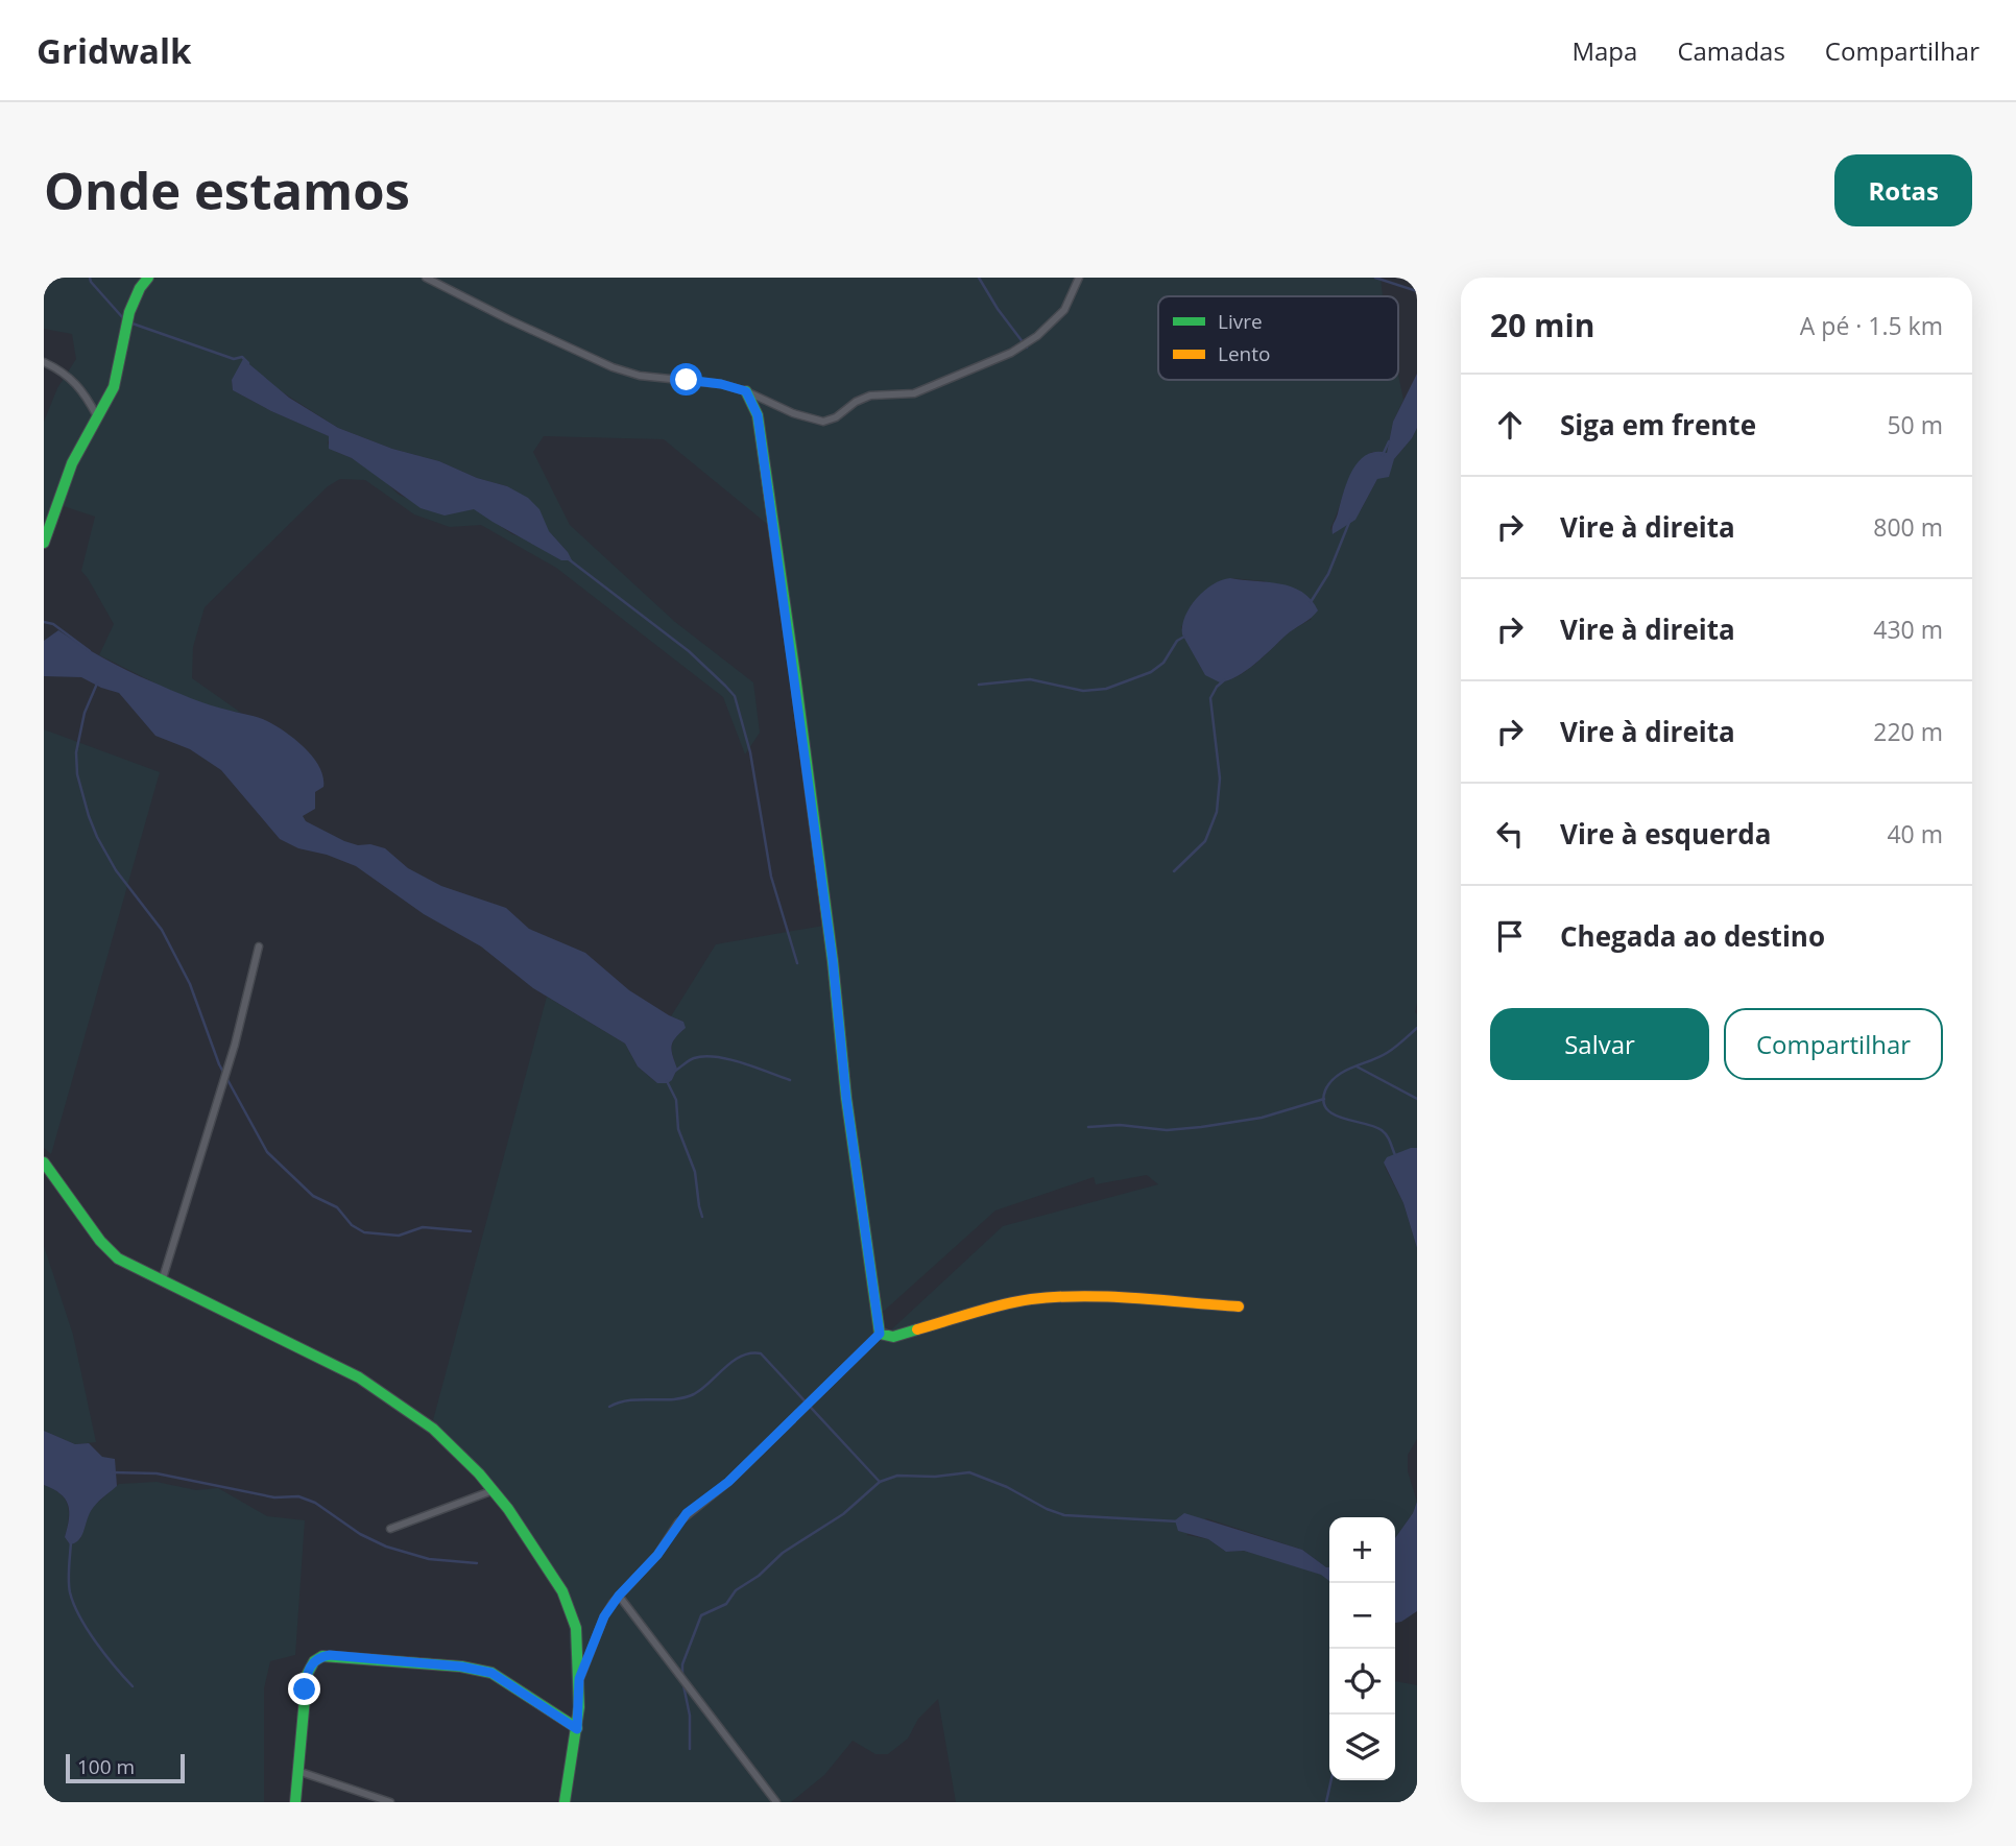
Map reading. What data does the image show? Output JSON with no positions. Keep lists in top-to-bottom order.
{
  "legend": ["Livre", "Lento"],
  "scale_bar": "100 m",
  "page": {
    "header": "Gridwalk",
    "nav": ["Mapa", "Camadas", "Compartilhar"],
    "buttons": [
      "Rotas",
      ["Salvar", "Compartilhar"]
    ],
    "title": "Onde estamos",
    "heading": ["20 min", "A pé · 1.5 km"],
    "list": [
      ["Siga em frente", "50 m"],
      ["Vire à direita", "800 m"],
      ["Vire à direita", "430 m"],
      ["Vire à direita", "220 m"],
      ["Vire à esquerda", "40 m"],
      "Chegada ao destino"
    ],
    "map_buttons": ["+", "−"],
    "scale": "100 m"
  }
}
